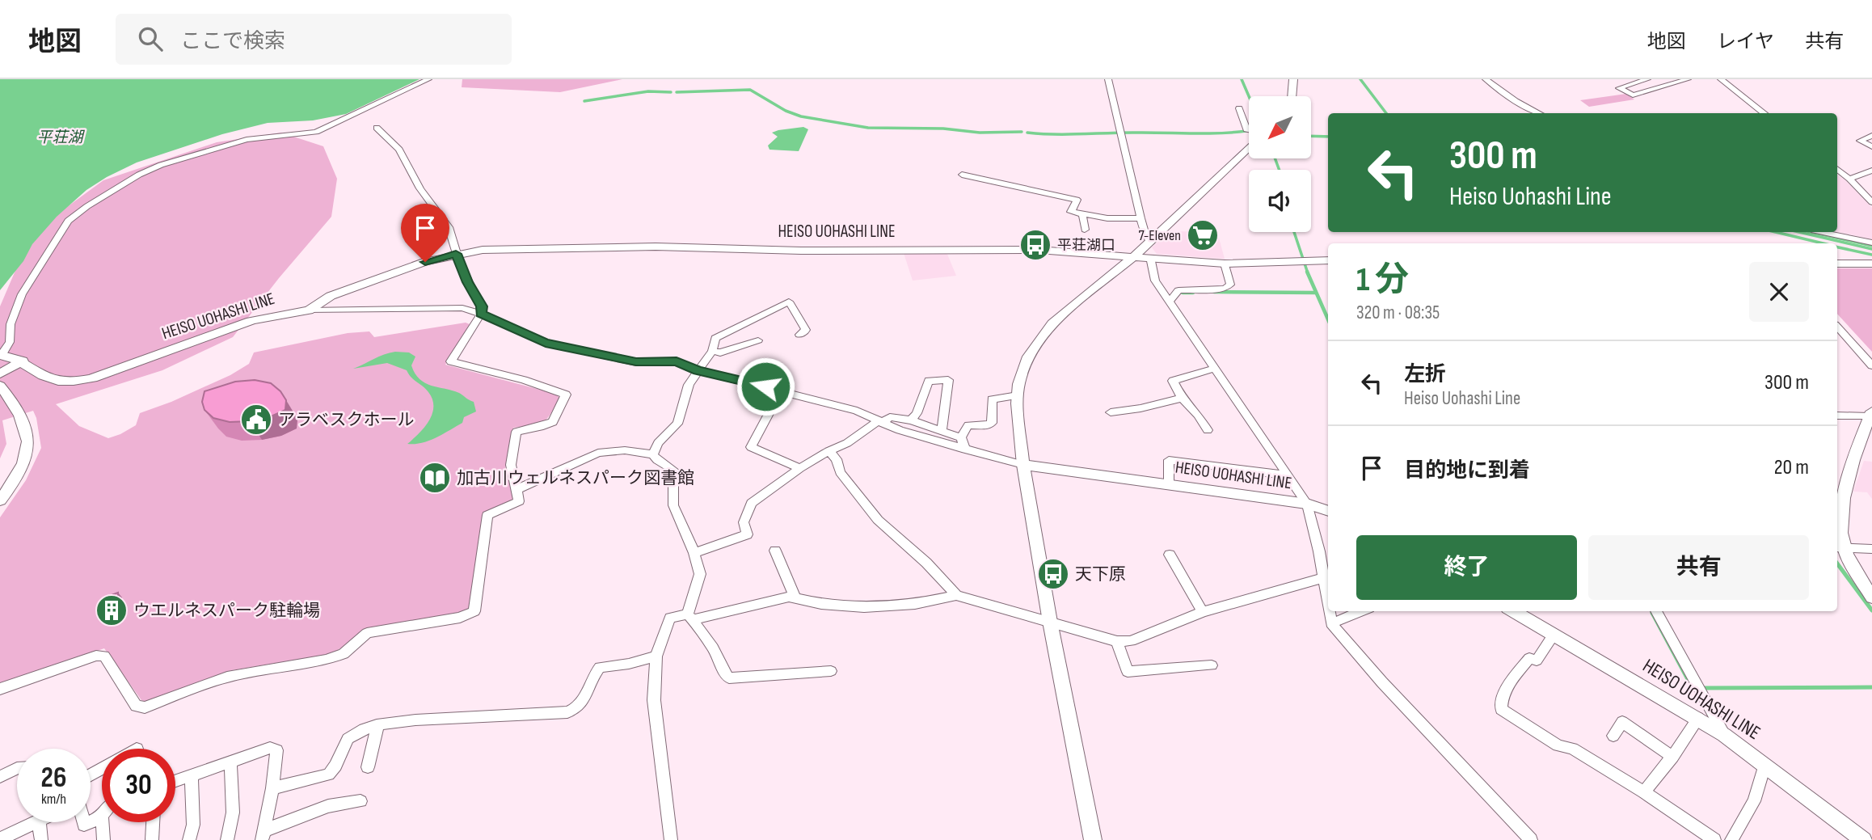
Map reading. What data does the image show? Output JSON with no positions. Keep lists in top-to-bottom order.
{
  "streets": {
    "main road": ["HEISO UOHASHI LINE"]
  },
  "water": ["平荘湖"],
  "places": {
    "supermarket": ["7-Eleven"],
    "bus stop": ["平荘湖口", "天下原"],
    "public building": ["アラベスクホール"],
    "library": ["加古川ウェルネスパーク図書館"],
    "building": ["ウエルネスパーク駐輪場"]
  },
  "north": "bottom left",
  "page": {
    "header": "地図",
    "search": "ここで検索",
    "nav": ["地図", "レイヤ", "共有"],
    "turn": ["300 m", "Heiso Uohashi Line"],
    "heading": ["1 分", "320 m · 08:35"],
    "list": [
      {
        "name": "左折",
        "note": "Heiso Uohashi Line",
        "value": "300 m"
      },
      {
        "name": "目的地に到着",
        "value": "20 m"
      }
    ],
    "buttons": ["終了", "共有"],
    "speed": "26 km/h",
    "limit": "30"
  }
}
